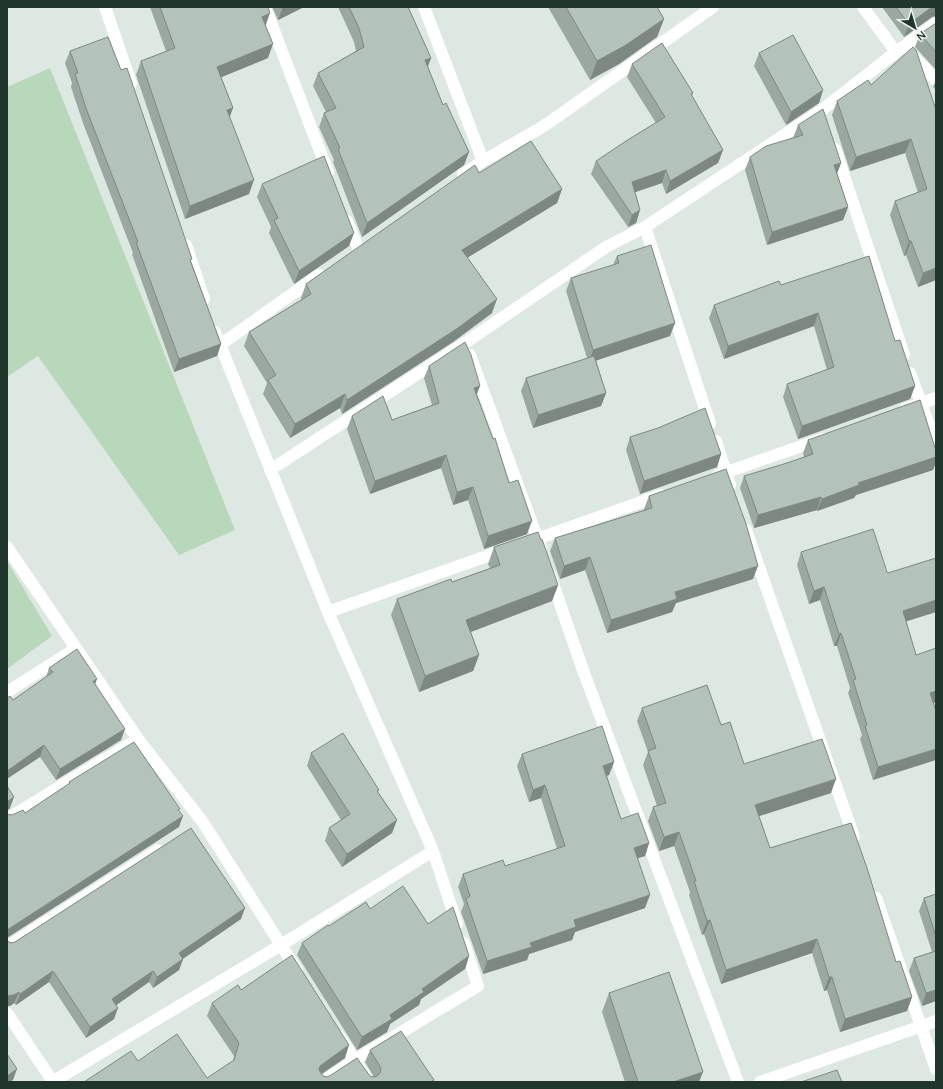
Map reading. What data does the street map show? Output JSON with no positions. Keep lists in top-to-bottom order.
{
  "north": "bottom right"
}
